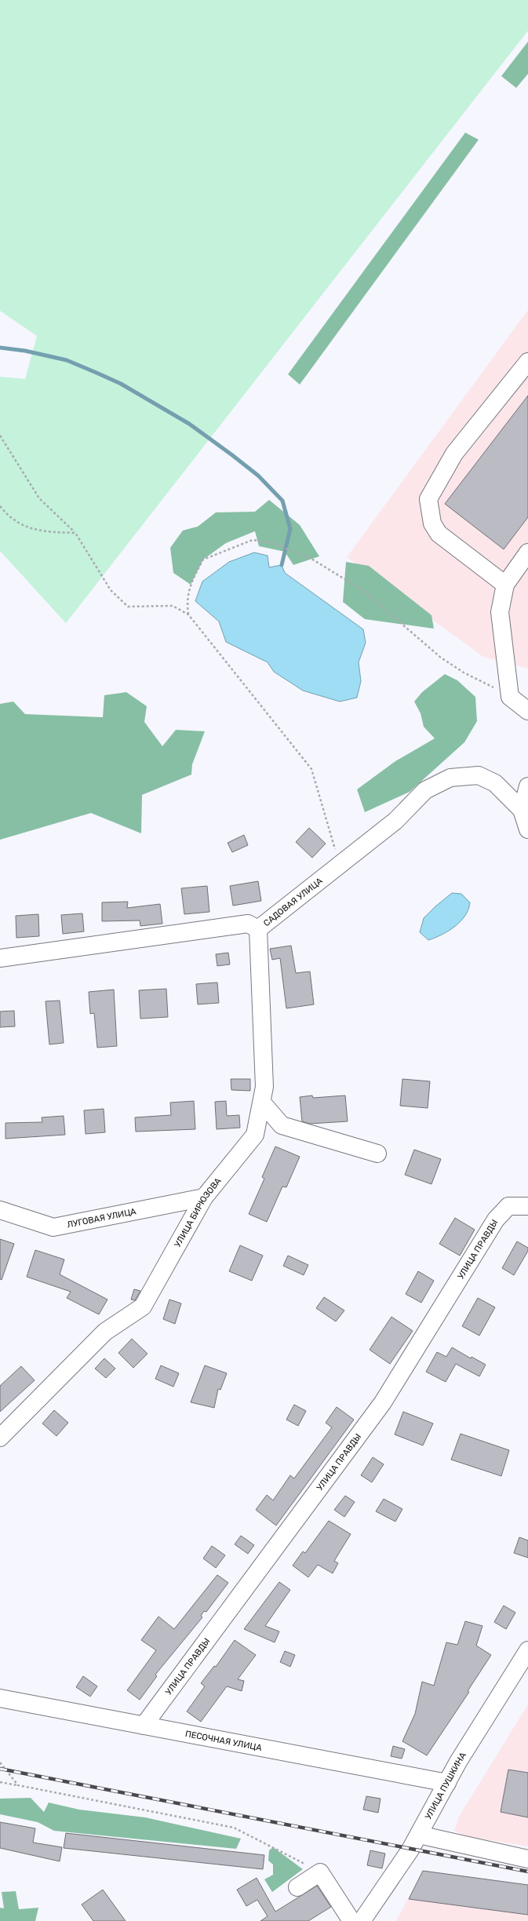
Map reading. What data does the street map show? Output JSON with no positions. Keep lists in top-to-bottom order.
{
  "streets": {
    "street": [
      "САДОВАЯ УЛИЦА",
      "УЛИЦА БИРЮЗОВА",
      "ЛУГОВАЯ УЛИЦА",
      "УЛИЦА ПРАВДЫ",
      "ПЕСОЧНАЯ УЛИЦА",
      "УЛИЦА ПУШКИНА"
    ]
  },
  "crossings": [
    ["САДОВАЯ УЛИЦА", "УЛИЦА БИРЮЗОВА"],
    ["УЛИЦА БИРЮЗОВА", "ЛУГОВАЯ УЛИЦА"],
    ["УЛИЦА ПРАВДЫ", "ПЕСОЧНАЯ УЛИЦА"],
    ["ПЕСОЧНАЯ УЛИЦА", "УЛИЦА ПУШКИНА"]
  ]
}
